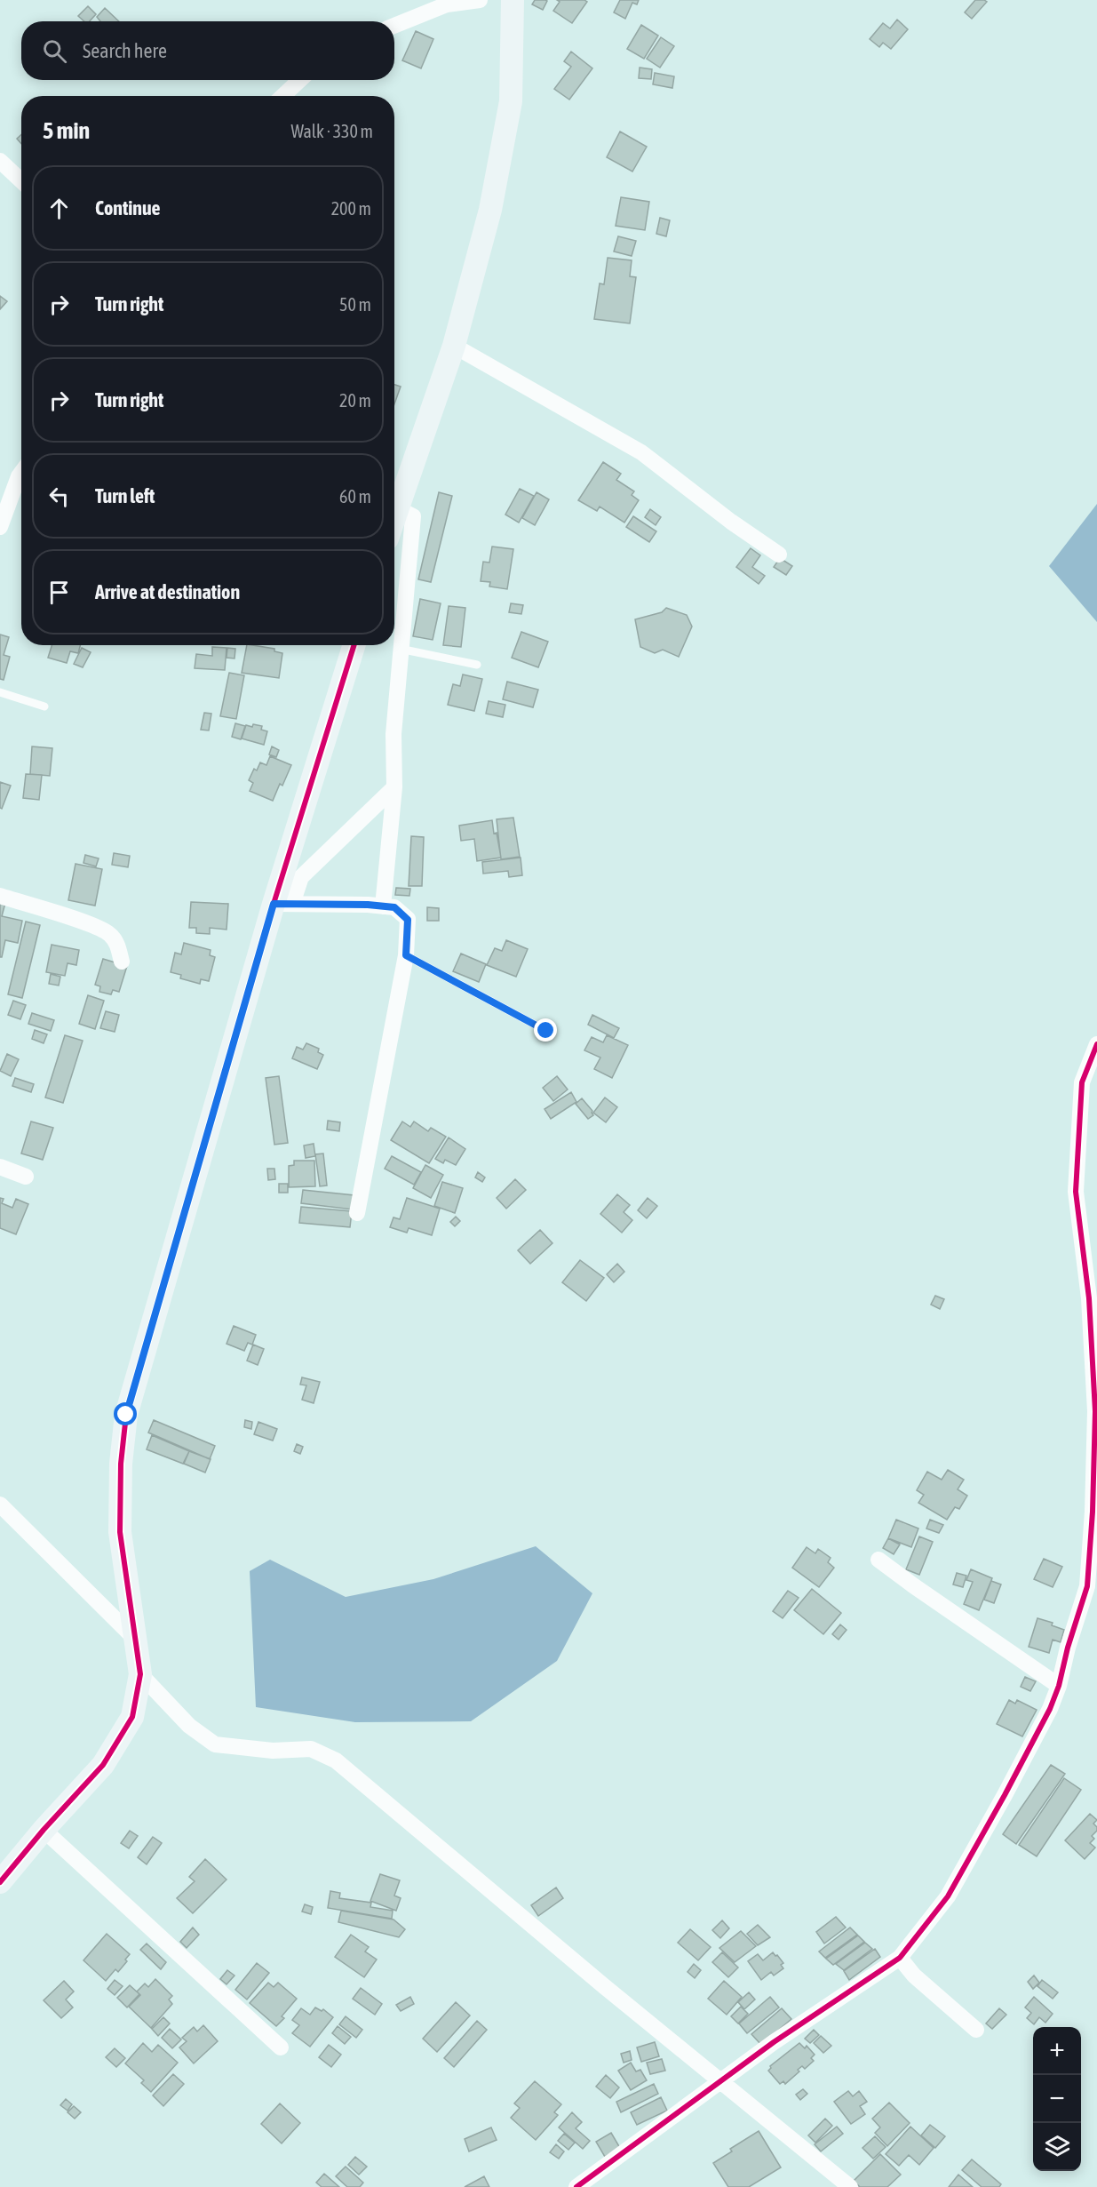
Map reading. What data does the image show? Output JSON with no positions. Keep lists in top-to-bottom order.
{
  "page": {
    "search": "Search here",
    "heading": ["5 min", "Walk · 330 m"],
    "list": [
      ["Continue", "200 m"],
      ["Turn right", "50 m"],
      ["Turn right", "20 m"],
      ["Turn left", "60 m"],
      "Arrive at destination"
    ],
    "map_buttons": ["+", "−"]
  }
}
